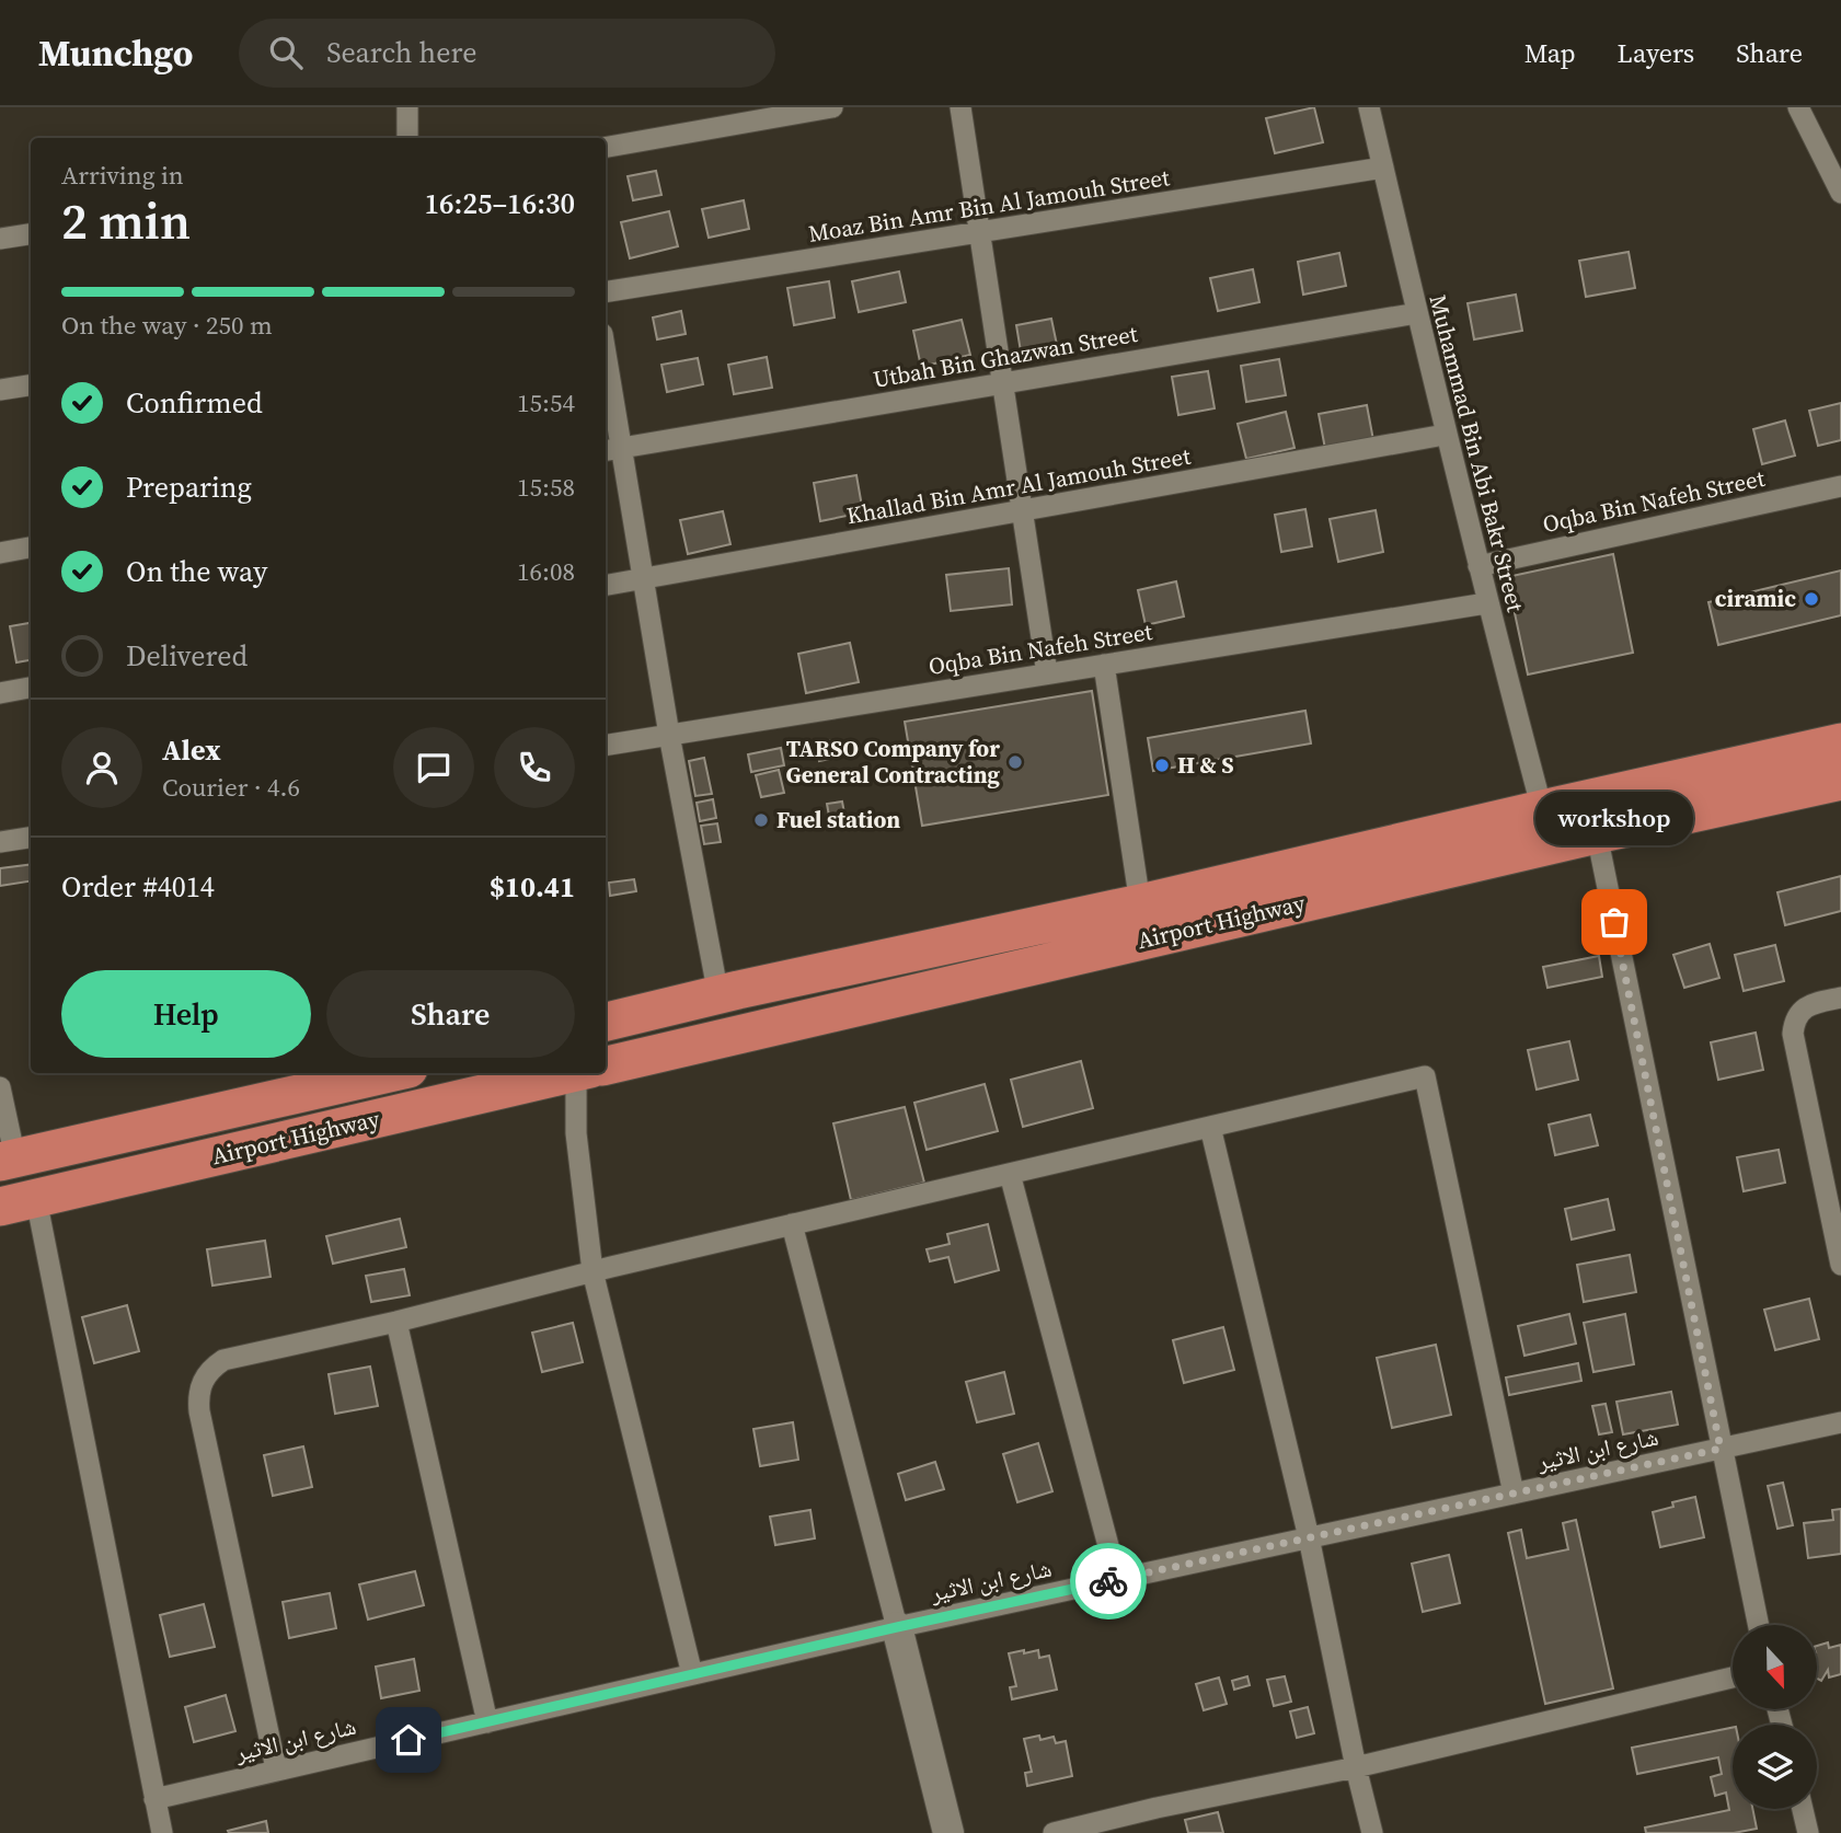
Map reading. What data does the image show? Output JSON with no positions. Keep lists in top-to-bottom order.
{
  "streets": {
    "highway": ["Airport Highway"],
    "street": [
      "Moaz Bin Amr Bin Al Jamouh Street",
      "Utbah Bin Ghazwan Street",
      "Muhammad Bin Abi Bakr Street",
      "Khallad Bin Amr Al Jamouh Street",
      "Oqba Bin Nafeh Street",
      "شارع ابن الاثير"
    ]
  },
  "crossings": [
    ["Moaz Bin Amr Bin Al Jamouh Street", "Muhammad Bin Abi Bakr Street"],
    ["Utbah Bin Ghazwan Street", "Muhammad Bin Abi Bakr Street"],
    ["Muhammad Bin Abi Bakr Street", "Khallad Bin Amr Al Jamouh Street"],
    ["Muhammad Bin Abi Bakr Street", "Oqba Bin Nafeh Street"],
    ["Muhammad Bin Abi Bakr Street", "Airport Highway"]
  ],
  "places": [
    "ciramic",
    "TARSO Company for General Contracting",
    "H & S",
    "Fuel station",
    "workshop"
  ],
  "north": "bottom",
  "page": {
    "header": "Munchgo",
    "search": "Search here",
    "nav": ["Map", "Layers", "Share"],
    "heading": ["2 min", "Arriving in", "16:25–16:30"],
    "panel": [
      "Alex",
      "Courier · 4.6",
      "Order #4014",
      "$10.41"
    ],
    "bar": "On the way · 250 m",
    "list": [
      ["Confirmed", "15:54"],
      ["Preparing", "15:58"],
      ["On the way", "16:08"],
      "Delivered"
    ],
    "bubble": "workshop",
    "buttons": ["Help", "Share"]
  }
}
